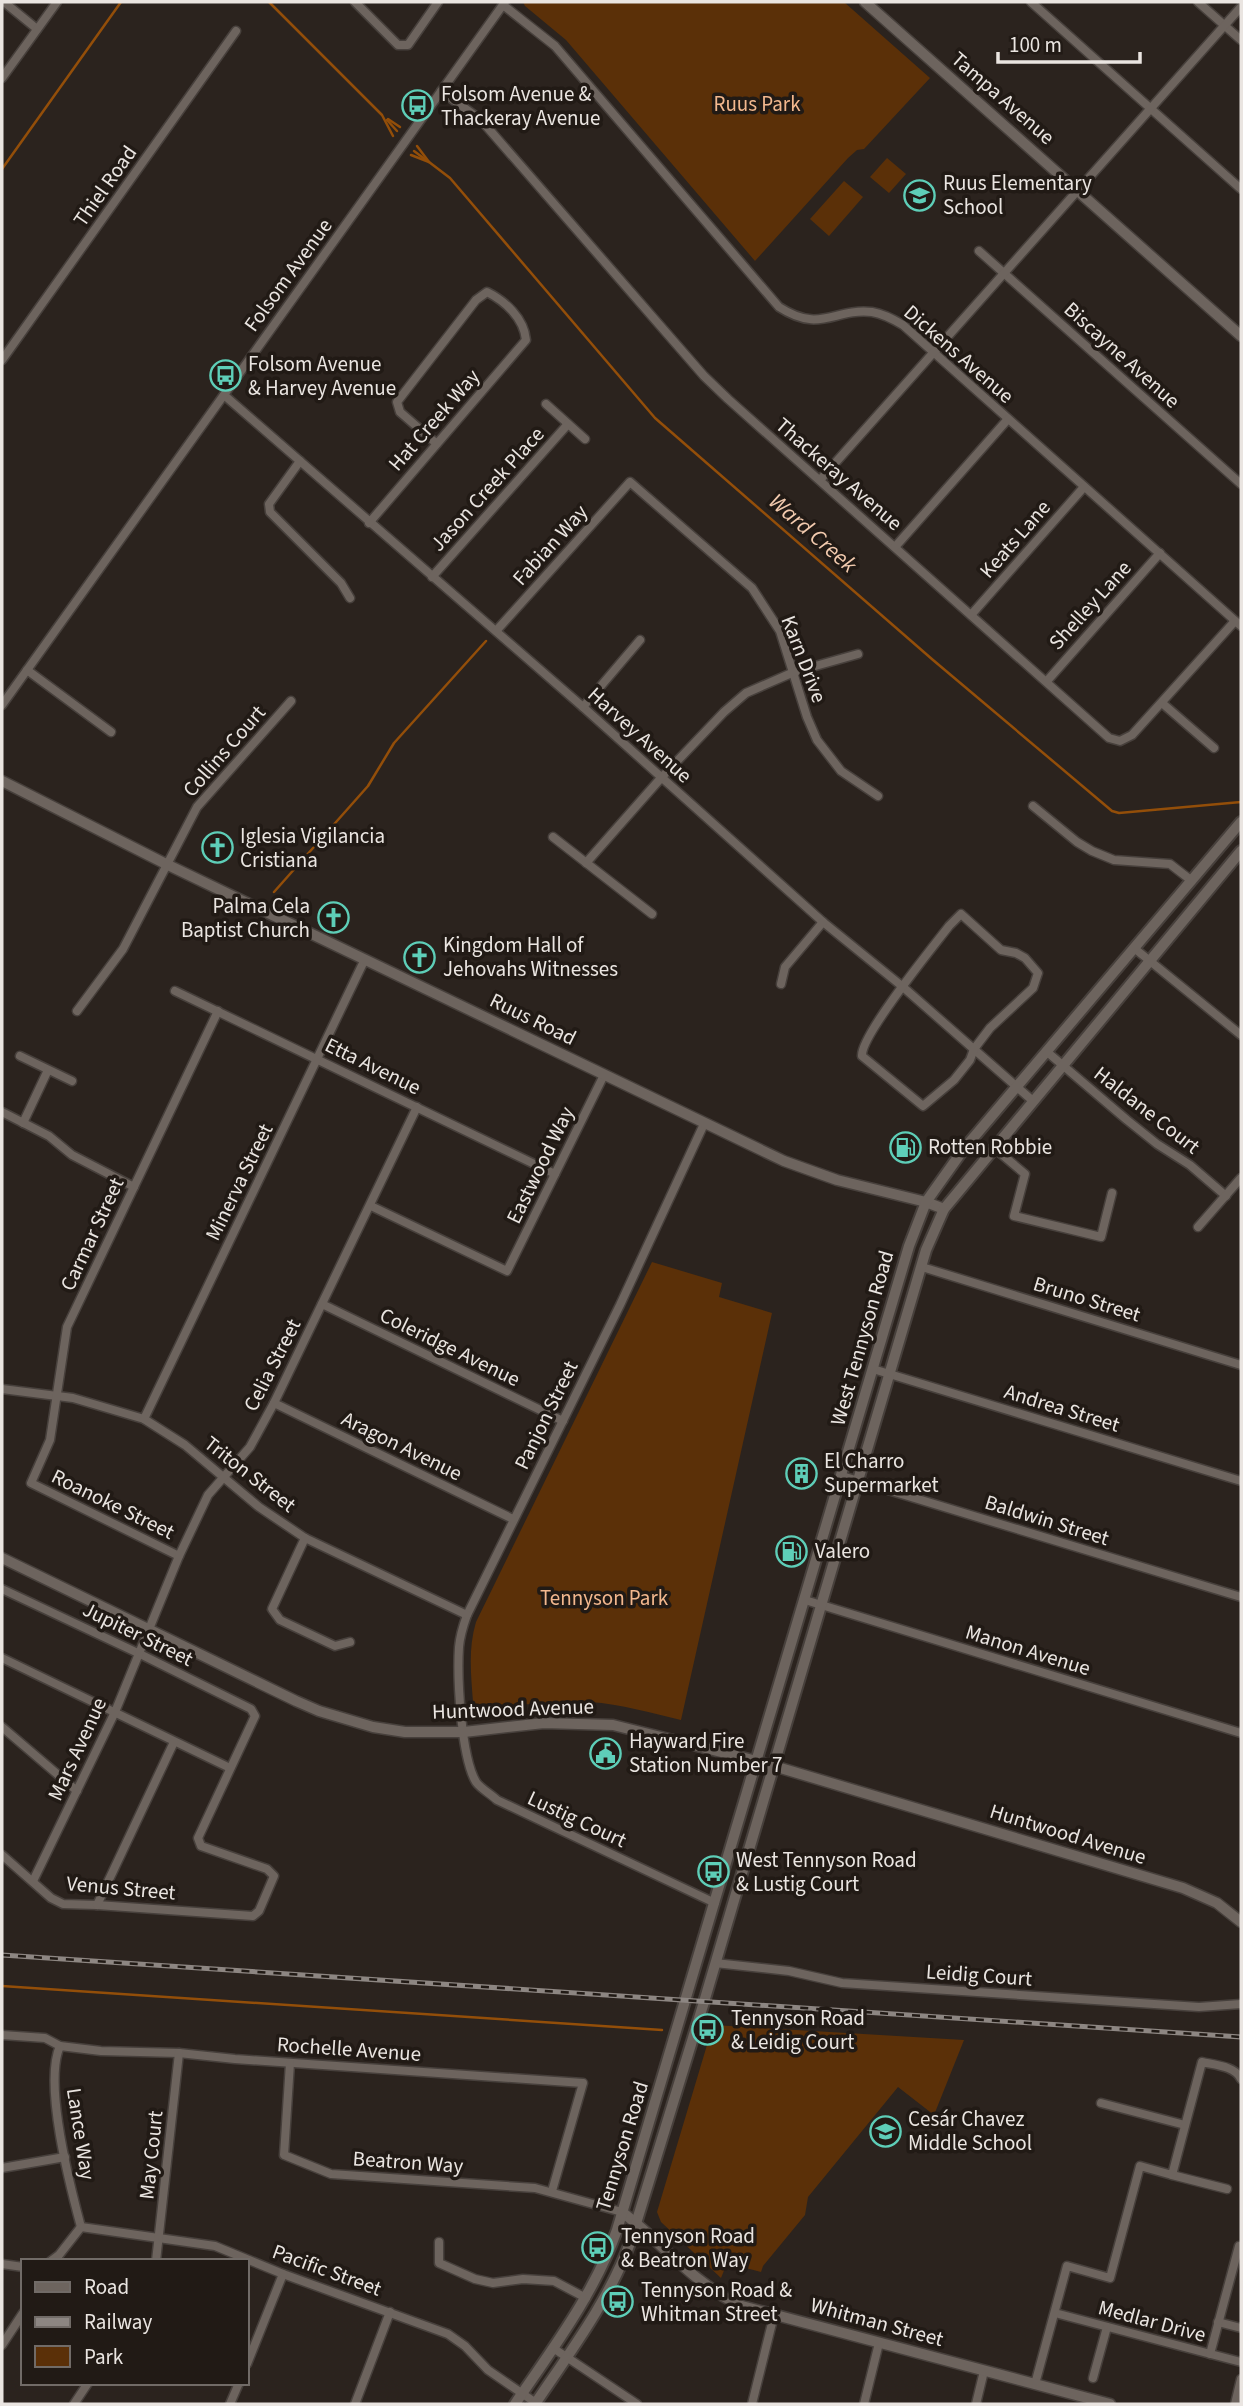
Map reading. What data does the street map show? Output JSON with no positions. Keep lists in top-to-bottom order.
{
  "streets": {
    "main road": ["West Tennyson Road", "Tennyson Road"],
    "street": [
      "Tampa Avenue",
      "Thiel Road",
      "Folsom Avenue",
      "Dickens Avenue",
      "Biscayne Avenue",
      "Hat Creek Way",
      "Thackeray Avenue",
      "Jason Creek Place",
      "Keats Lane",
      "Fabian Way",
      "Shelley Lane",
      "Karn Drive",
      "Harvey Avenue",
      "Collins Court",
      "Ruus Road",
      "Etta Avenue",
      "Haldane Court",
      "Eastwood Way",
      "Minerva Street",
      "Carmar Street",
      "Bruno Street",
      "Coleridge Avenue",
      "Celia Street",
      "Andrea Street",
      "Panjon Street",
      "Aragon Avenue",
      "Triton Street",
      "Roanoke Street",
      "Baldwin Street",
      "Jupiter Street",
      "Manon Avenue",
      "Huntwood Avenue",
      "Mars Avenue",
      "Lustig Court",
      "Venus Street",
      "Leidig Court",
      "Rochelle Avenue",
      "Lance Way",
      "May Court",
      "Beatron Way",
      "Pacific Street",
      "Medlar Drive",
      "Whitman Street"
    ]
  },
  "crossings": [
    ["Folsom Avenue", "Dickens Avenue"],
    ["Folsom Avenue", "Thackeray Avenue"],
    ["Folsom Avenue", "Harvey Avenue"],
    ["Dickens Avenue", "Thackeray Avenue"],
    ["Dickens Avenue", "Keats Lane"],
    ["Dickens Avenue", "Shelley Lane"],
    ["Hat Creek Way", "Harvey Avenue"],
    ["Thackeray Avenue", "Keats Lane"],
    ["Thackeray Avenue", "Shelley Lane"],
    ["Jason Creek Place", "Harvey Avenue"],
    ["Fabian Way", "Karn Drive"],
    ["Fabian Way", "Harvey Avenue"],
    ["Harvey Avenue", "West Tennyson Road"],
    ["Collins Court", "Ruus Road"],
    ["Ruus Road", "Eastwood Way"],
    ["Ruus Road", "Minerva Street"],
    ["Ruus Road", "West Tennyson Road"],
    ["Ruus Road", "Panjon Street"],
    ["Etta Avenue", "Eastwood Way"],
    ["Etta Avenue", "Minerva Street"],
    ["Etta Avenue", "Carmar Street"],
    ["Etta Avenue", "Celia Street"],
    ["Haldane Court", "West Tennyson Road"],
    ["Eastwood Way", "Celia Street"],
    ["Minerva Street", "Triton Street"],
    ["Carmar Street", "Triton Street"],
    ["Carmar Street", "Roanoke Street"],
    ["Bruno Street", "West Tennyson Road"],
    ["West Tennyson Road", "Andrea Street"],
    ["West Tennyson Road", "Baldwin Street"],
    ["West Tennyson Road", "Manon Avenue"],
    ["West Tennyson Road", "Huntwood Avenue"],
    ["West Tennyson Road", "Lustig Court"],
    ["West Tennyson Road", "Leidig Court"],
    ["West Tennyson Road", "Tennyson Road"],
    ["Coleridge Avenue", "Celia Street"],
    ["Coleridge Avenue", "Panjon Street"],
    ["Celia Street", "Aragon Avenue"],
    ["Celia Street", "Triton Street"],
    ["Celia Street", "Roanoke Street"],
    ["Celia Street", "Huntwood Avenue"],
    ["Celia Street", "Mars Avenue"],
    ["Panjon Street", "Aragon Avenue"],
    ["Panjon Street", "Triton Street"],
    ["Panjon Street", "Huntwood Avenue"],
    ["Panjon Street", "Lustig Court"],
    ["Jupiter Street", "Mars Avenue"],
    ["Jupiter Street", "Venus Street"],
    ["Huntwood Avenue", "Mars Avenue"],
    ["Huntwood Avenue", "Lustig Court"],
    ["Mars Avenue", "Venus Street"],
    ["Rochelle Avenue", "Lance Way"],
    ["Rochelle Avenue", "May Court"],
    ["Rochelle Avenue", "Beatron Way"],
    ["Lance Way", "Pacific Street"],
    ["Tennyson Road", "Beatron Way"],
    ["Tennyson Road", "Pacific Street"],
    ["Tennyson Road", "Whitman Street"],
    ["May Court", "Pacific Street"],
    ["Beatron Way", "Whitman Street"]
  ],
  "water": ["Ward Creek"],
  "parks": ["Ruus Park", "Tennyson Park"],
  "places": {
    "bus stop": [
      "Folsom Avenue & Thackeray Avenue",
      "Folsom Avenue & Harvey Avenue",
      "West Tennyson Road & Lustig Court",
      "Tennyson Road & Leidig Court",
      "Tennyson Road & Beatron Way",
      "Tennyson Road & Whitman Street"
    ],
    "school or university": ["Ruus Elementary School", "Cesár Chavez Middle School"],
    "church": ["Iglesia Vigilancia Cristiana", "Palma Cela Baptist Church", "Kingdom Hall of Jehovahs Witnesses"],
    "fuel station": ["Rotten Robbie", "Valero"],
    "building": ["El Charro Supermarket"],
    "public building": ["Hayward Fire Station Number 7"]
  },
  "legend": ["Road", "Railway", "Park"],
  "scale_bar": "100 m"
}
